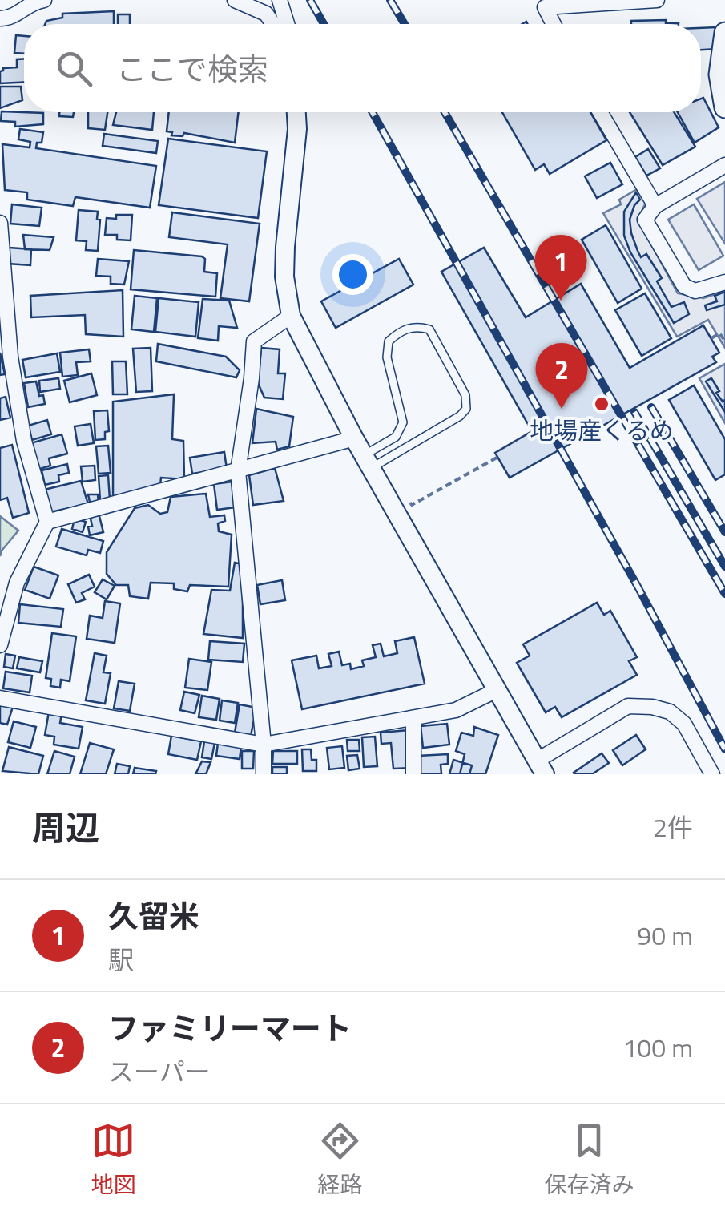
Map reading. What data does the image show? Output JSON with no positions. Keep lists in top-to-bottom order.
{
  "places": ["地場産くるめ"],
  "page": {
    "search": "ここで検索",
    "pins": ["1", "2"],
    "heading": ["周辺", "2件"],
    "list": [
      {
        "mark": "1",
        "name": "久留米",
        "note": "駅",
        "value": "90 m"
      },
      {
        "mark": "2",
        "name": "ファミリーマート",
        "note": "スーパー",
        "value": "100 m"
      }
    ],
    "nav": ["地図", "経路", "保存済み"]
  }
}
